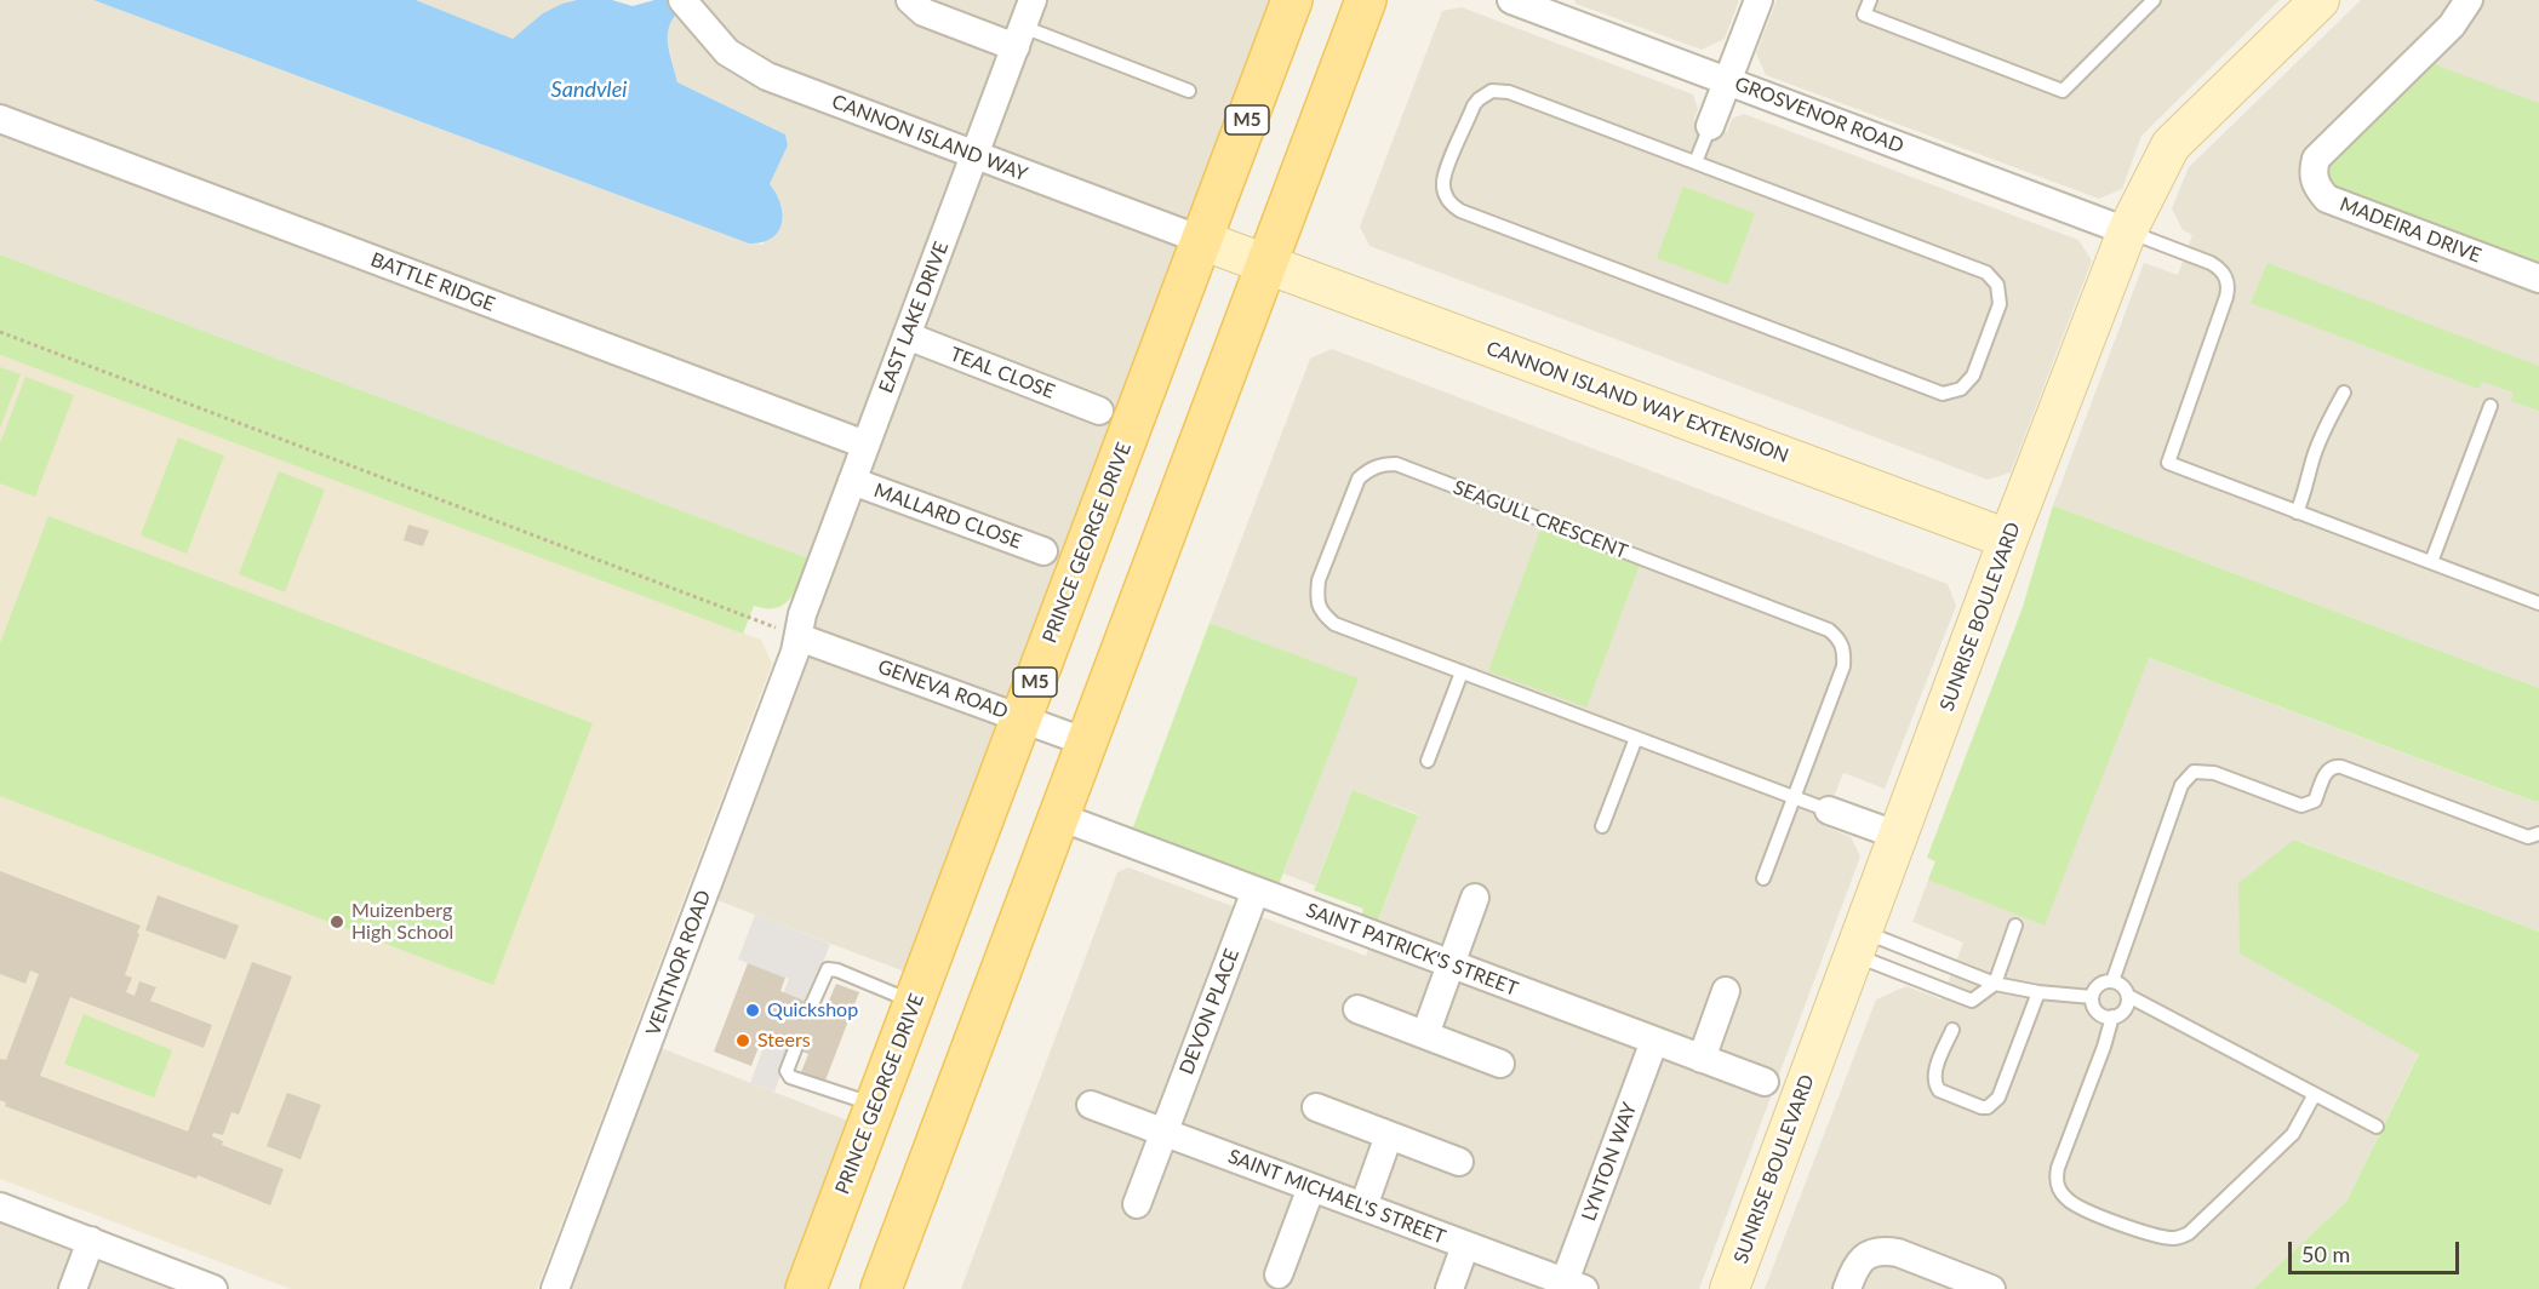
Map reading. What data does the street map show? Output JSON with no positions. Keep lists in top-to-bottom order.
{
  "streets": {
    "main road": ["M5", "PRINCE GEORGE DRIVE"],
    "street": [
      "GROSVENOR ROAD",
      "CANNON ISLAND WAY",
      "MADEIRA DRIVE",
      "BATTLE RIDGE",
      "EAST LAKE DRIVE",
      "TEAL CLOSE",
      "CANNON ISLAND WAY EXTENSION",
      "MALLARD CLOSE",
      "SEAGULL CRESCENT",
      "SUNRISE BOULEVARD",
      "GENEVA ROAD",
      "SAINT PATRICK'S STREET",
      "VENTNOR ROAD",
      "DEVON PLACE",
      "LYNTON WAY",
      "SAINT MICHAEL'S STREET"
    ]
  },
  "crossings": [
    ["GROSVENOR ROAD", "SUNRISE BOULEVARD"],
    ["CANNON ISLAND WAY", "EAST LAKE DRIVE"],
    ["CANNON ISLAND WAY", "CANNON ISLAND WAY EXTENSION"],
    ["CANNON ISLAND WAY", "PRINCE GEORGE DRIVE"],
    ["BATTLE RIDGE", "EAST LAKE DRIVE"],
    ["EAST LAKE DRIVE", "TEAL CLOSE"],
    ["EAST LAKE DRIVE", "MALLARD CLOSE"],
    ["EAST LAKE DRIVE", "GENEVA ROAD"],
    ["EAST LAKE DRIVE", "VENTNOR ROAD"],
    ["CANNON ISLAND WAY EXTENSION", "PRINCE GEORGE DRIVE"],
    ["CANNON ISLAND WAY EXTENSION", "SUNRISE BOULEVARD"],
    ["SEAGULL CRESCENT", "SUNRISE BOULEVARD"],
    ["PRINCE GEORGE DRIVE", "GENEVA ROAD"],
    ["GENEVA ROAD", "VENTNOR ROAD"],
    ["SAINT PATRICK'S STREET", "DEVON PLACE"],
    ["SAINT PATRICK'S STREET", "LYNTON WAY"],
    ["DEVON PLACE", "SAINT MICHAEL'S STREET"],
    ["LYNTON WAY", "SAINT MICHAEL'S STREET"]
  ],
  "water": ["Sandvlei"],
  "places": ["Muizenberg High School", "Quickshop", "Steers"],
  "scale_bar": "50 m"
}
